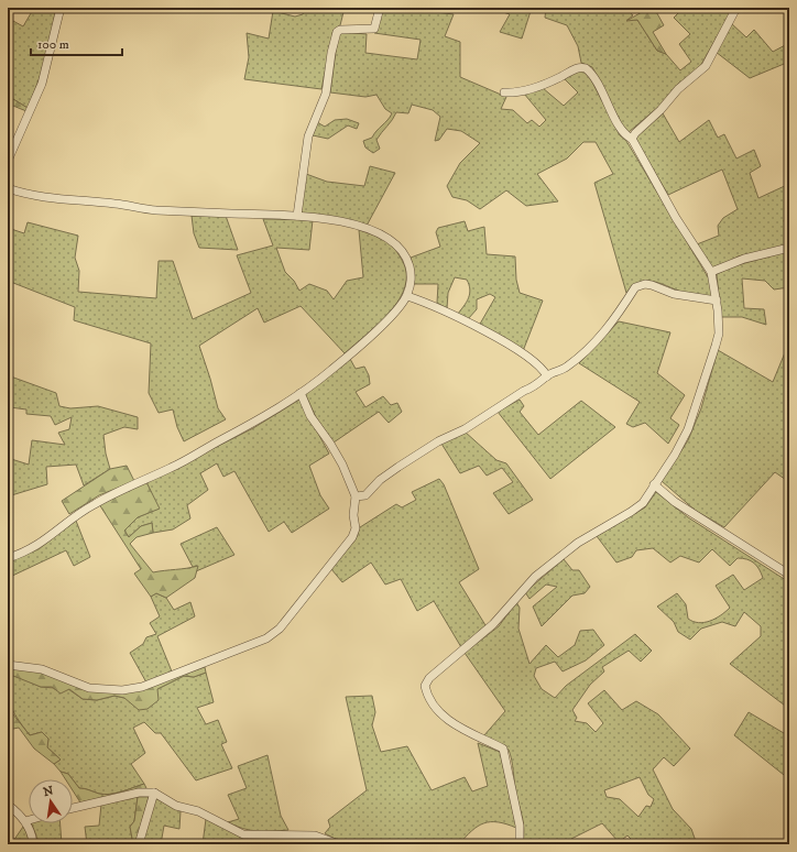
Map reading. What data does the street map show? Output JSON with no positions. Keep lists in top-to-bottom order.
{
  "scale_bar": "100 m",
  "north": "top"
}
